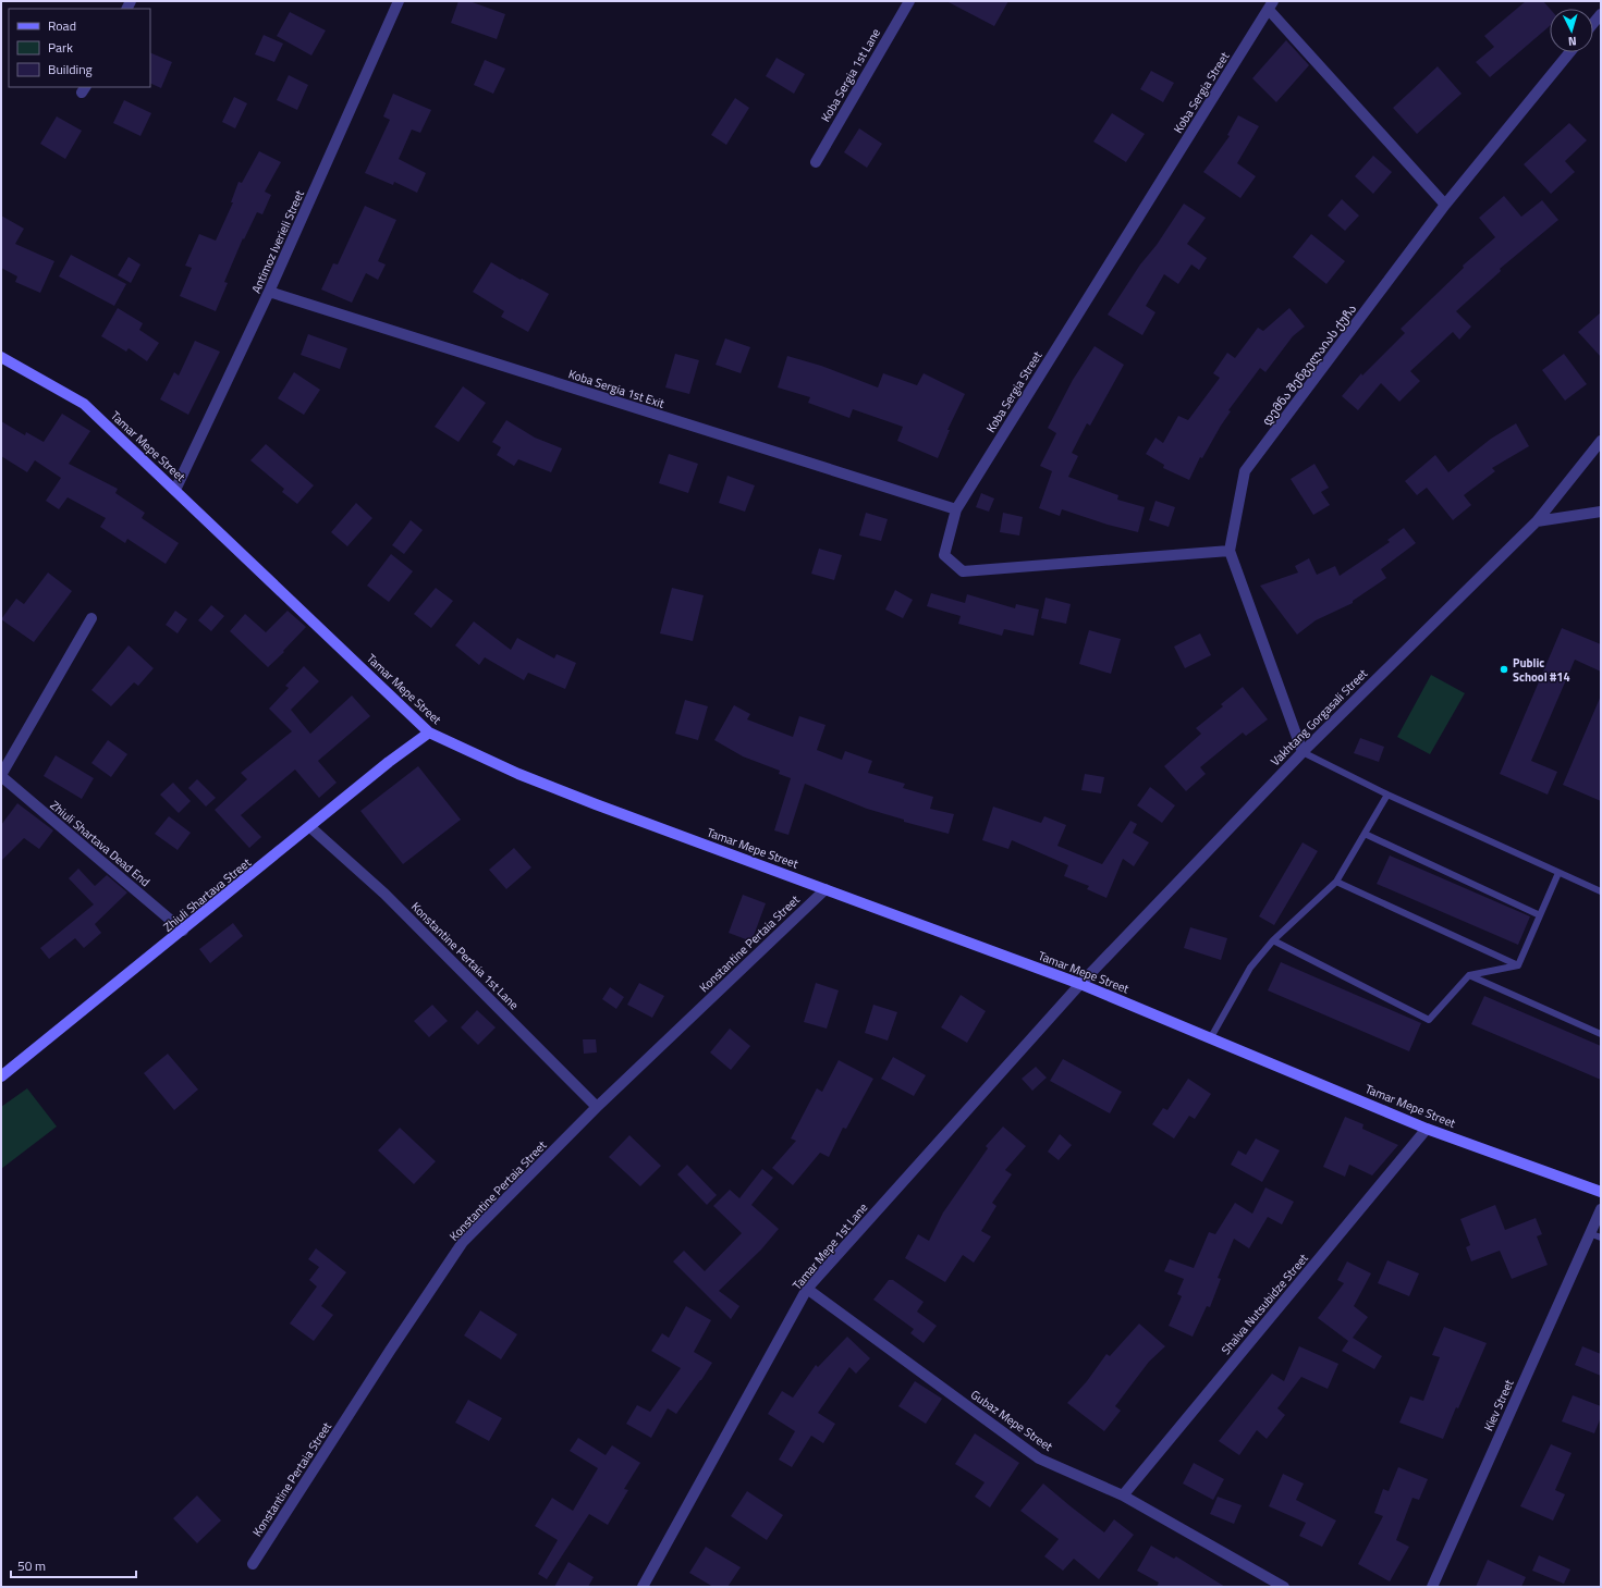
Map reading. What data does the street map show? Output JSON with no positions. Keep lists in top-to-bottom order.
{
  "streets": {
    "street": [
      "Koba Sergia 1st Lane",
      "Koba Sergia Street",
      "Antimoz Iverieli Street",
      "დემნა შენგელაიას ქუჩა",
      "Koba Sergia 1st Exit",
      "Tamar Mepe Street",
      "Vakhtang Gorgasali Street",
      "Zhiuli Shartava Dead End",
      "Zhiuli Shartava Street",
      "Konstantine Pertaia Street",
      "Konstantine Pertaia 1st Lane",
      "Tamar Mepe 1st Lane",
      "Shalva Nutsubidze Street",
      "Kiev Street",
      "Gubaz Mepe Street"
    ]
  },
  "crossings": [
    ["Koba Sergia Street", "დემნა შენგელაიას ქუჩა"],
    ["Koba Sergia Street", "Koba Sergia 1st Exit"],
    ["Antimoz Iverieli Street", "Koba Sergia 1st Exit"],
    ["Antimoz Iverieli Street", "Tamar Mepe Street"],
    ["Tamar Mepe Street", "Vakhtang Gorgasali Street"],
    ["Tamar Mepe Street", "Zhiuli Shartava Street"],
    ["Tamar Mepe Street", "Konstantine Pertaia Street"],
    ["Tamar Mepe Street", "Tamar Mepe 1st Lane"],
    ["Tamar Mepe Street", "Shalva Nutsubidze Street"],
    ["Vakhtang Gorgasali Street", "Tamar Mepe 1st Lane"],
    ["Zhiuli Shartava Dead End", "Zhiuli Shartava Street"],
    ["Zhiuli Shartava Street", "Konstantine Pertaia 1st Lane"],
    ["Konstantine Pertaia Street", "Konstantine Pertaia 1st Lane"],
    ["Tamar Mepe 1st Lane", "Gubaz Mepe Street"],
    ["Shalva Nutsubidze Street", "Gubaz Mepe Street"]
  ],
  "places": ["Public School #14"],
  "legend": ["Road", "Park", "Building"],
  "scale_bar": "50 m",
  "north": "bottom"
}
